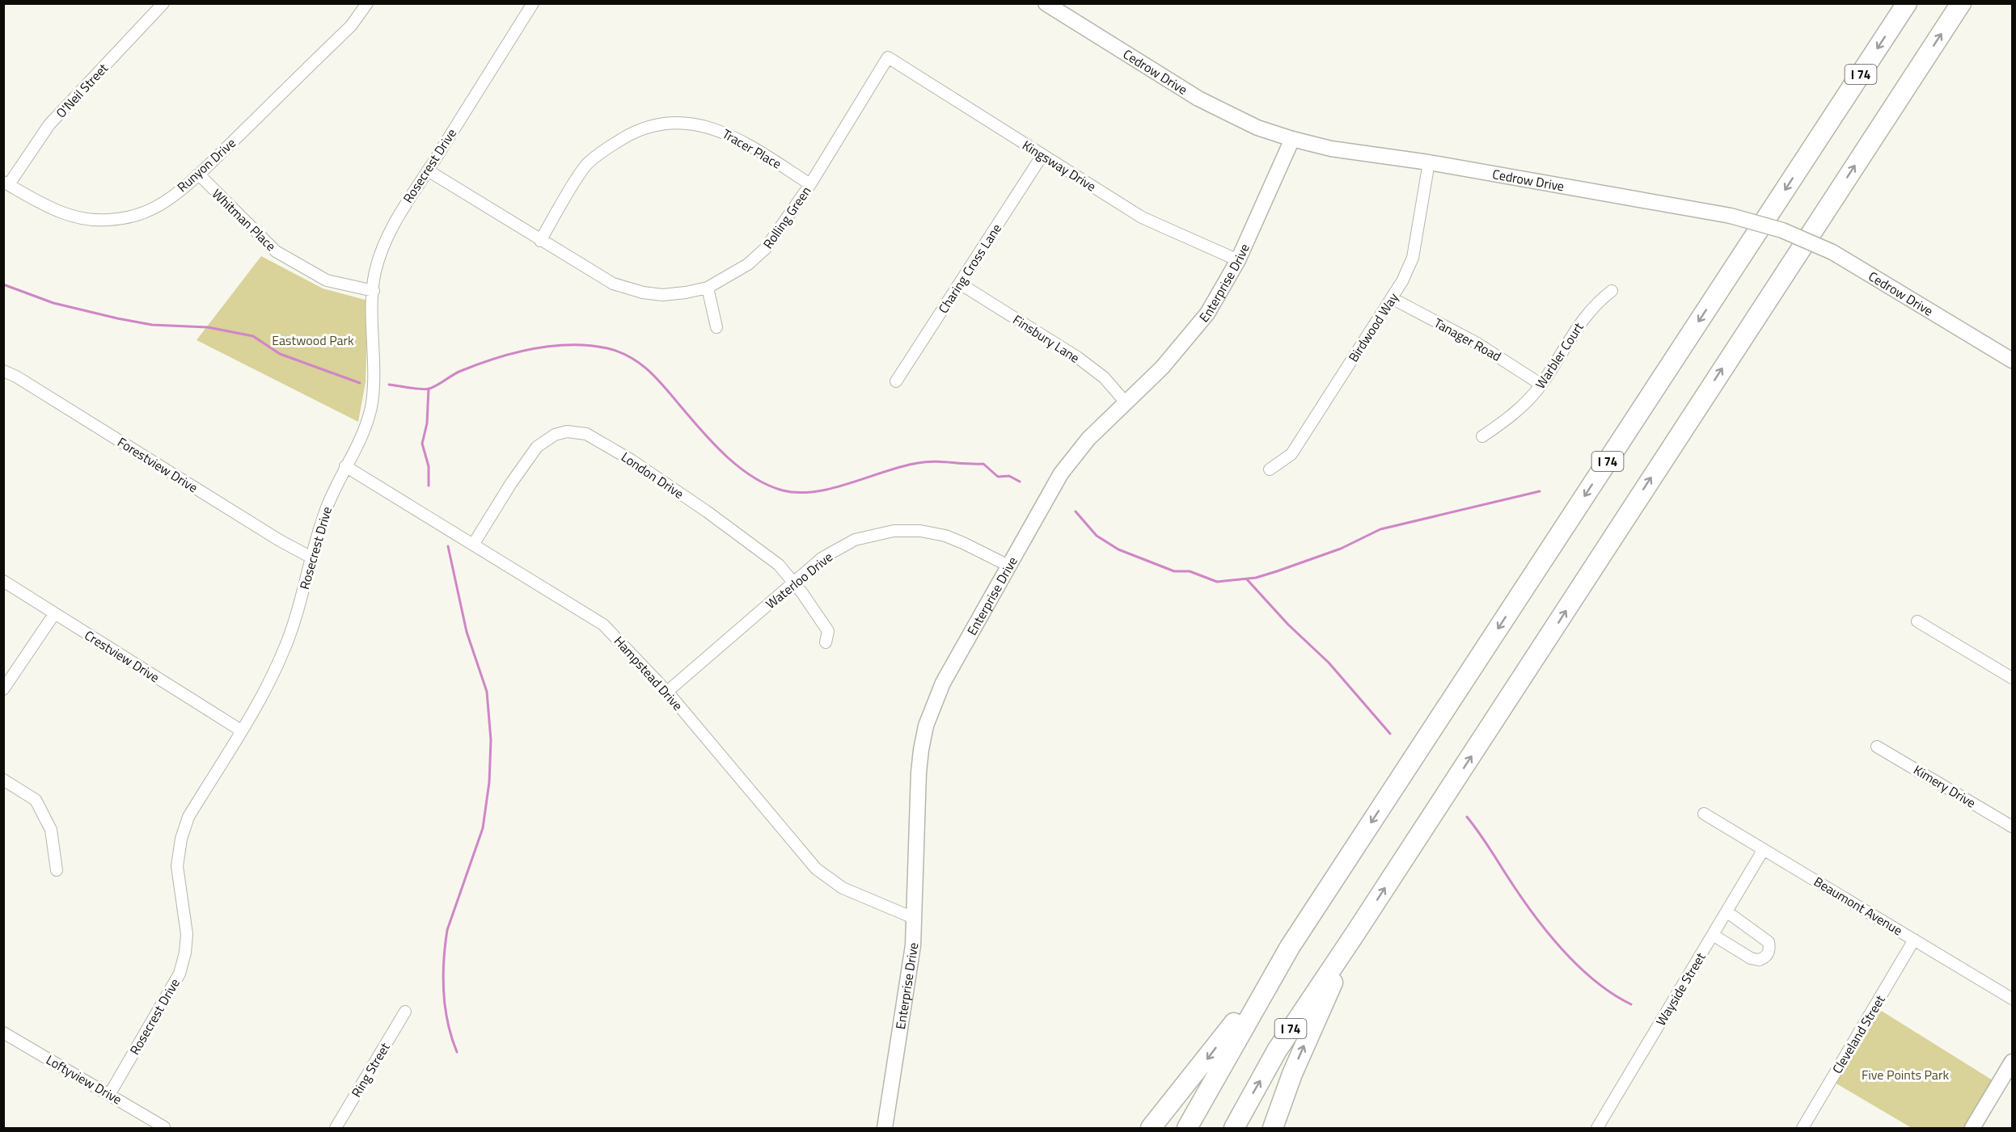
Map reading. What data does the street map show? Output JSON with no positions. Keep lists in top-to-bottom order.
{
  "streets": {
    "highway": ["I 74"],
    "street": [
      "Cedrow Drive",
      "O'Neil Street",
      "Tracer Place",
      "Runyon Drive",
      "Rosecrest Drive",
      "Kingsway Drive",
      "Rolling Green",
      "Whitman Place",
      "Charing Cross Lane",
      "Enterprise Drive",
      "Birdwood Way",
      "Finsbury Lane",
      "Tanager Road",
      "Warbler Court",
      "Forestview Drive",
      "London Drive",
      "Waterloo Drive",
      "Crestview Drive",
      "Hampstead Drive",
      "Kimery Drive",
      "Beaumont Avenue",
      "Wayside Street",
      "Cleveland Street",
      "Ring Street",
      "Loftyview Drive"
    ]
  },
  "crossings": [
    ["Cedrow Drive", "Enterprise Drive"],
    ["Cedrow Drive", "Birdwood Way"],
    ["O'Neil Street", "Runyon Drive"],
    ["Tracer Place", "Rolling Green"],
    ["Runyon Drive", "Whitman Place"],
    ["Rosecrest Drive", "Rolling Green"],
    ["Rosecrest Drive", "Whitman Place"],
    ["Rosecrest Drive", "Forestview Drive"],
    ["Rosecrest Drive", "Crestview Drive"],
    ["Rosecrest Drive", "Hampstead Drive"],
    ["Rosecrest Drive", "Loftyview Drive"],
    ["Kingsway Drive", "Rolling Green"],
    ["Kingsway Drive", "Charing Cross Lane"],
    ["Kingsway Drive", "Enterprise Drive"],
    ["Charing Cross Lane", "Finsbury Lane"],
    ["Enterprise Drive", "Finsbury Lane"],
    ["Enterprise Drive", "Waterloo Drive"],
    ["Enterprise Drive", "Hampstead Drive"],
    ["Birdwood Way", "Tanager Road"],
    ["Tanager Road", "Warbler Court"],
    ["London Drive", "Waterloo Drive"],
    ["London Drive", "Hampstead Drive"],
    ["Waterloo Drive", "Hampstead Drive"],
    ["Beaumont Avenue", "Wayside Street"],
    ["Beaumont Avenue", "Cleveland Street"]
  ],
  "parks": ["Eastwood Park", "Five Points Park"]
}
